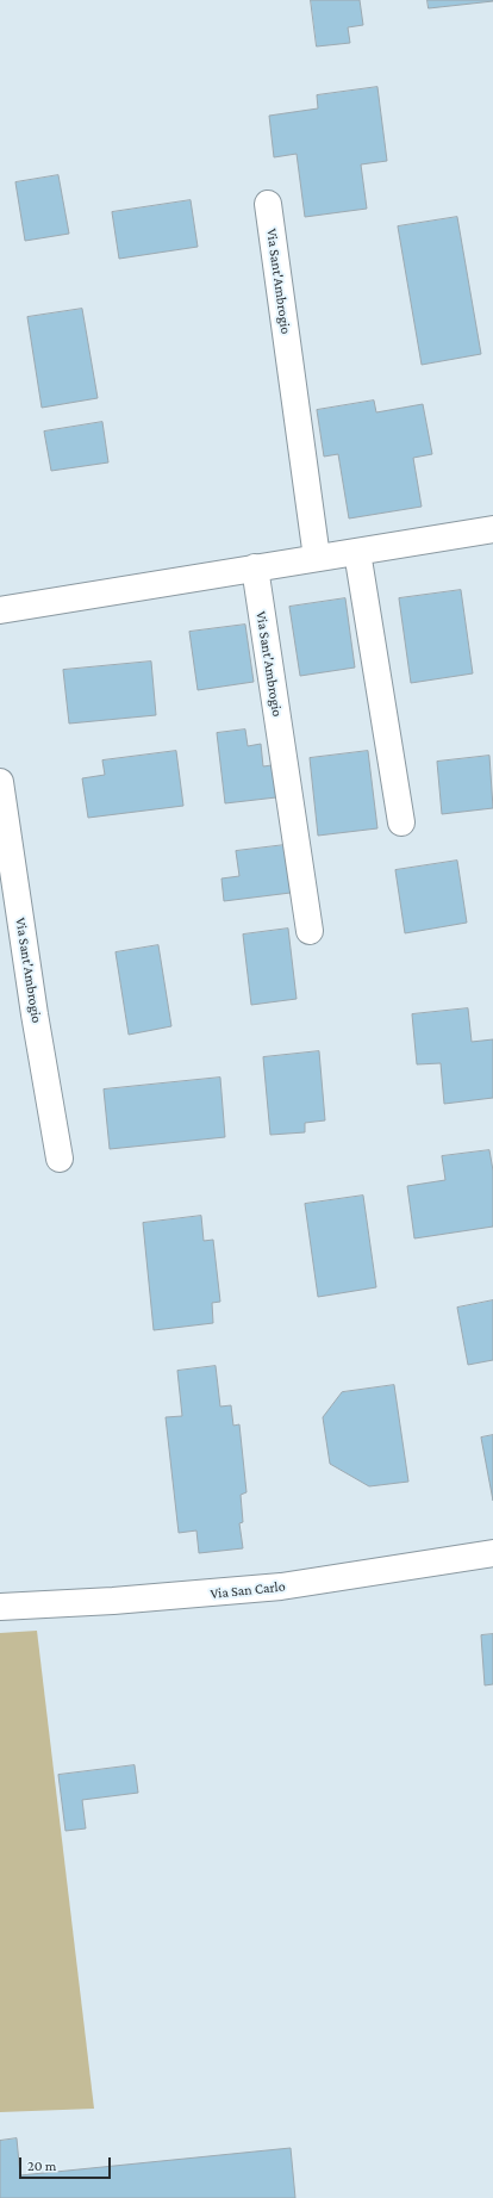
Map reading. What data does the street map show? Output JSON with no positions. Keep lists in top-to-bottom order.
{
  "streets": {
    "street": ["Via Sant'Ambrogio", "Via San Carlo"]
  },
  "scale_bar": "20 m"
}
